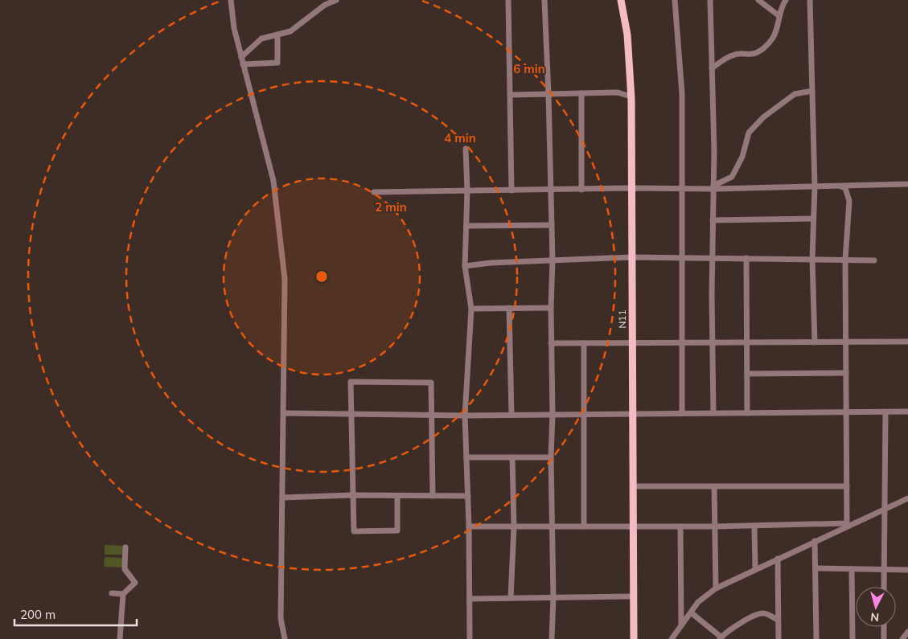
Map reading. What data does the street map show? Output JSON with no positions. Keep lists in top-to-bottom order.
{
  "streets": {
    "main road": ["N11"]
  },
  "scale_bar": "200 m",
  "north": "bottom",
  "rings": ["6 min", "4 min", "2 min"]
}
